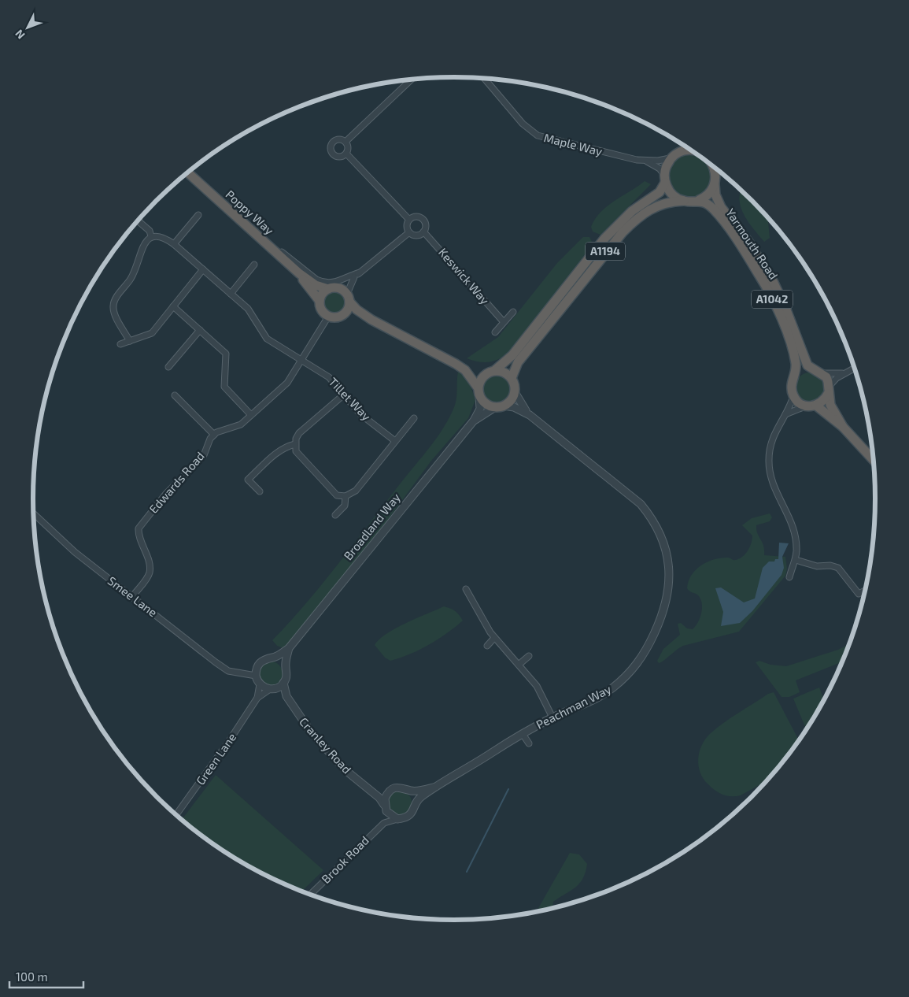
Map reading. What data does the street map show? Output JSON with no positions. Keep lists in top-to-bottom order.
{
  "streets": {
    "highway": [
      "Poppy Way",
      "Yarmouth Road",
      "A1194",
      "A1042"
    ],
    "street": [
      "Maple Way",
      "Keswick Way",
      "Tillet Way",
      "Edwards Road",
      "Broadland Way",
      "Smee Lane",
      "Peachman Way",
      "Cranley Road",
      "Green Lane",
      "Brook Road"
    ]
  },
  "crossings": [
    ["Maple Way", "A1194"],
    ["A1194", "Broadland Way"],
    ["A1194", "Peachman Way"],
    ["Edwards Road", "Smee Lane"],
    ["Broadland Way", "Smee Lane"],
    ["Broadland Way", "Peachman Way"],
    ["Broadland Way", "Cranley Road"],
    ["Broadland Way", "Green Lane"],
    ["Smee Lane", "Cranley Road"],
    ["Smee Lane", "Green Lane"],
    ["Peachman Way", "Cranley Road"],
    ["Peachman Way", "Brook Road"],
    ["Cranley Road", "Green Lane"],
    ["Cranley Road", "Brook Road"]
  ],
  "scale_bar": "100 m",
  "north": "bottom left"
}
